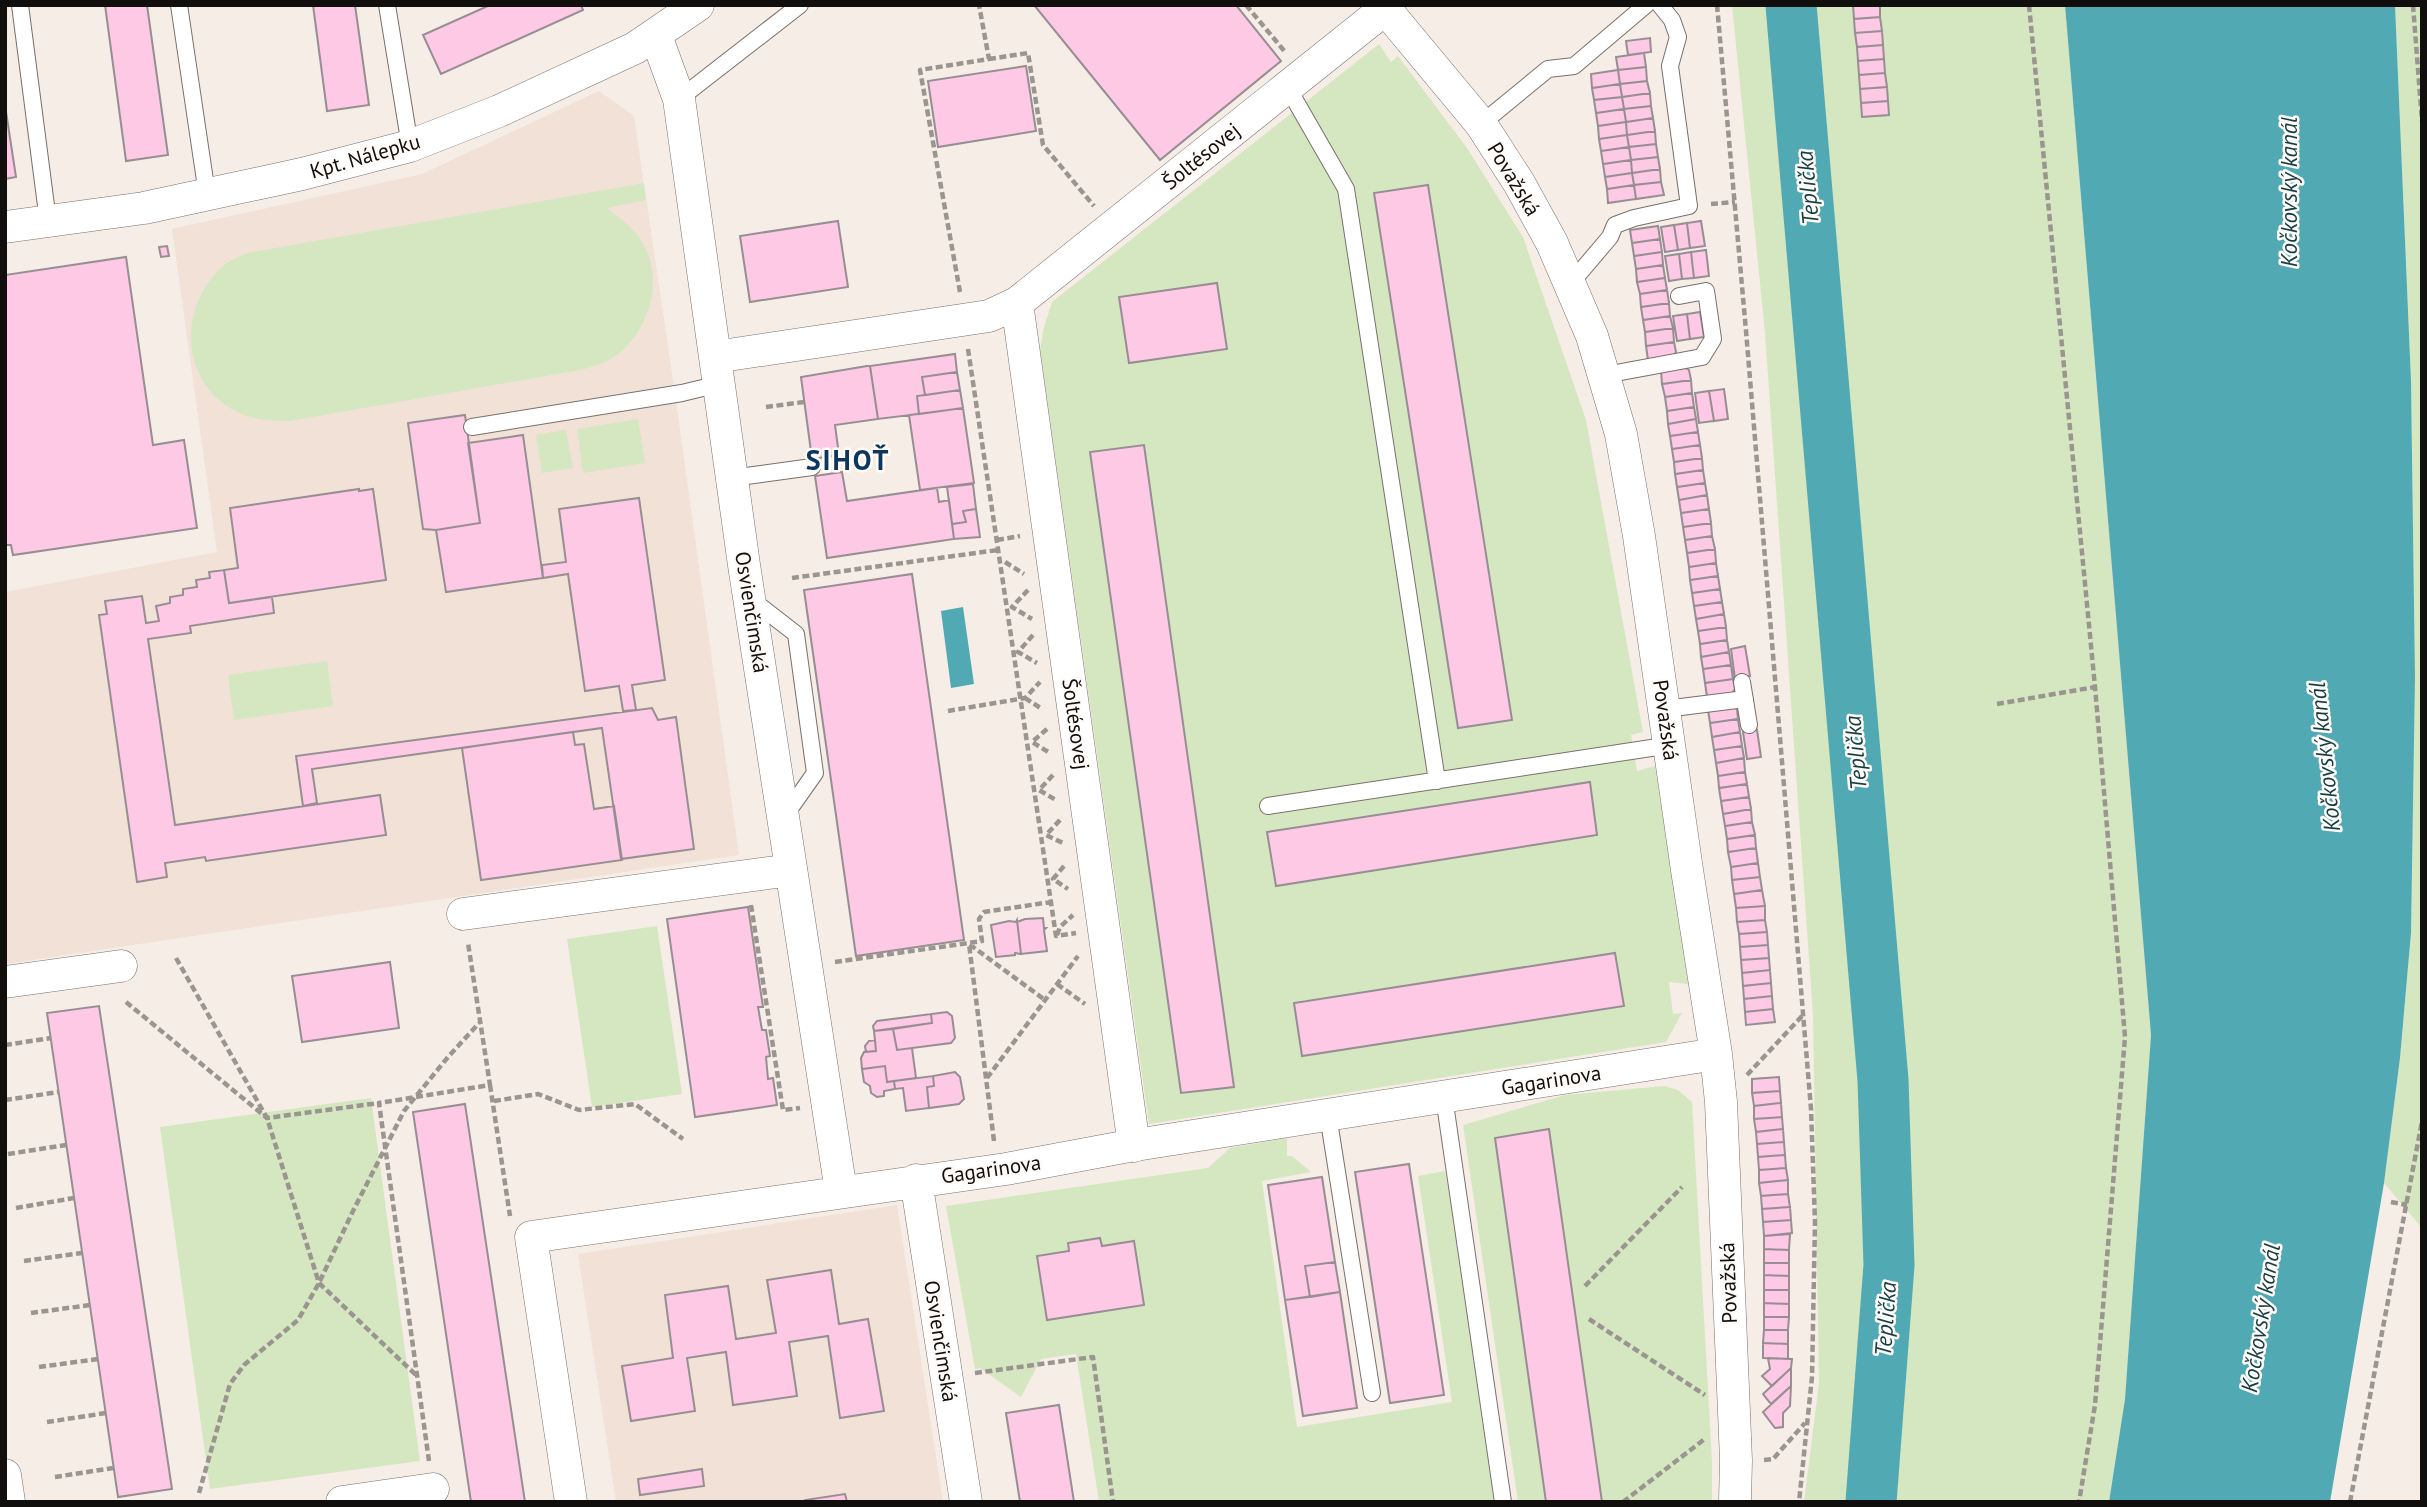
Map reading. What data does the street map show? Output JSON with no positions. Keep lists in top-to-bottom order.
{
  "streets": {
    "street": [
      "Kpt. Nálepku",
      "Šoltésovej",
      "Považská",
      "Osvienčimská",
      "Gagarinova"
    ]
  },
  "crossings": [
    ["Kpt. Nálepku", "Osvienčimská"],
    ["Šoltésovej", "Považská"],
    ["Šoltésovej", "Osvienčimská"],
    ["Šoltésovej", "Gagarinova"],
    ["Považská", "Gagarinova"],
    ["Osvienčimská", "Gagarinova"]
  ],
  "districts": ["SIHOŤ"],
  "water": ["Teplička", "Kočkovský kanál"]
}
